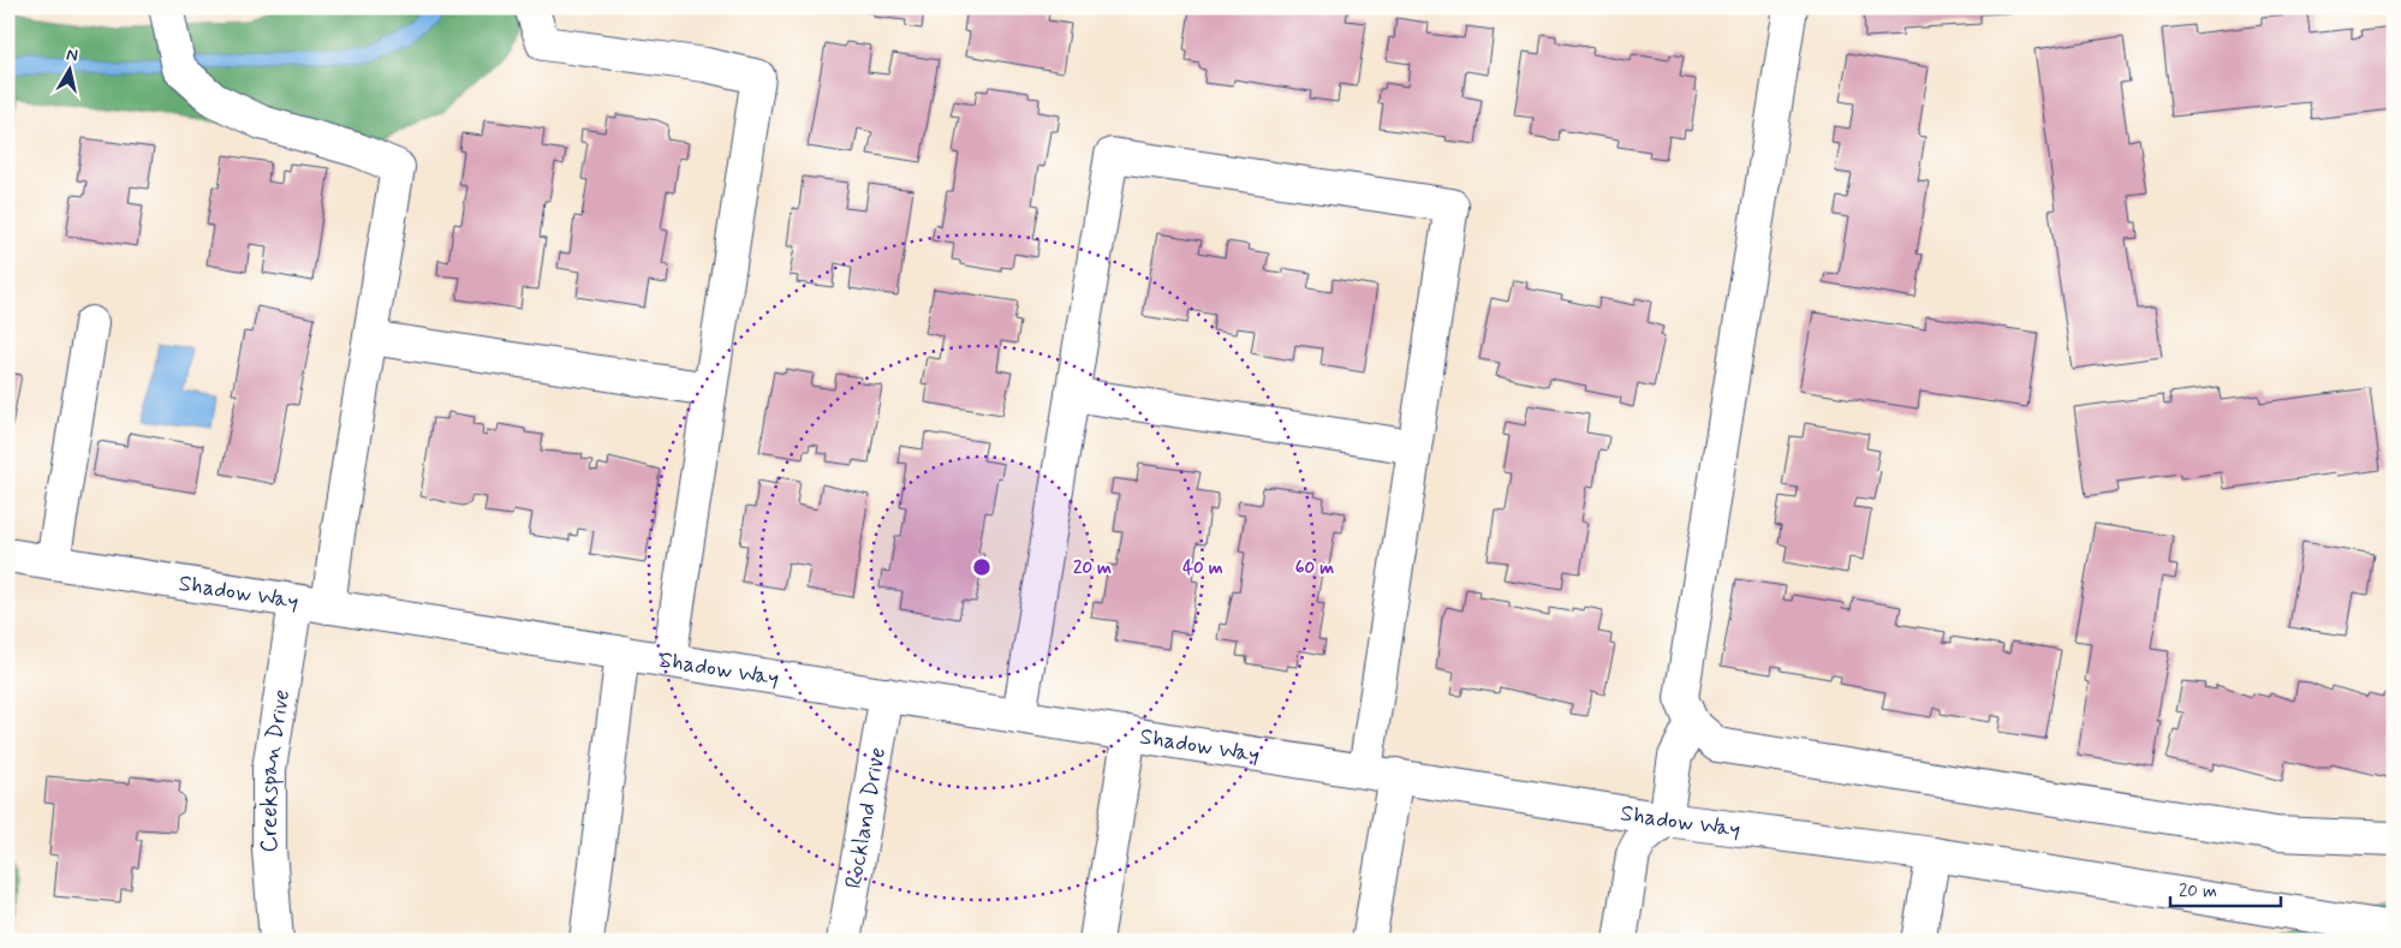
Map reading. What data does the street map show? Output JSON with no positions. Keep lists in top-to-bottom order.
{
  "streets": {
    "street": ["Shadow Way", "Creekspan Drive", "Rockland Drive"]
  },
  "crossings": [
    ["Shadow Way", "Creekspan Drive"],
    ["Shadow Way", "Rockland Drive"]
  ],
  "scale_bar": "20 m",
  "north": "top",
  "rings": ["20 m", "40 m", "60 m"]
}
